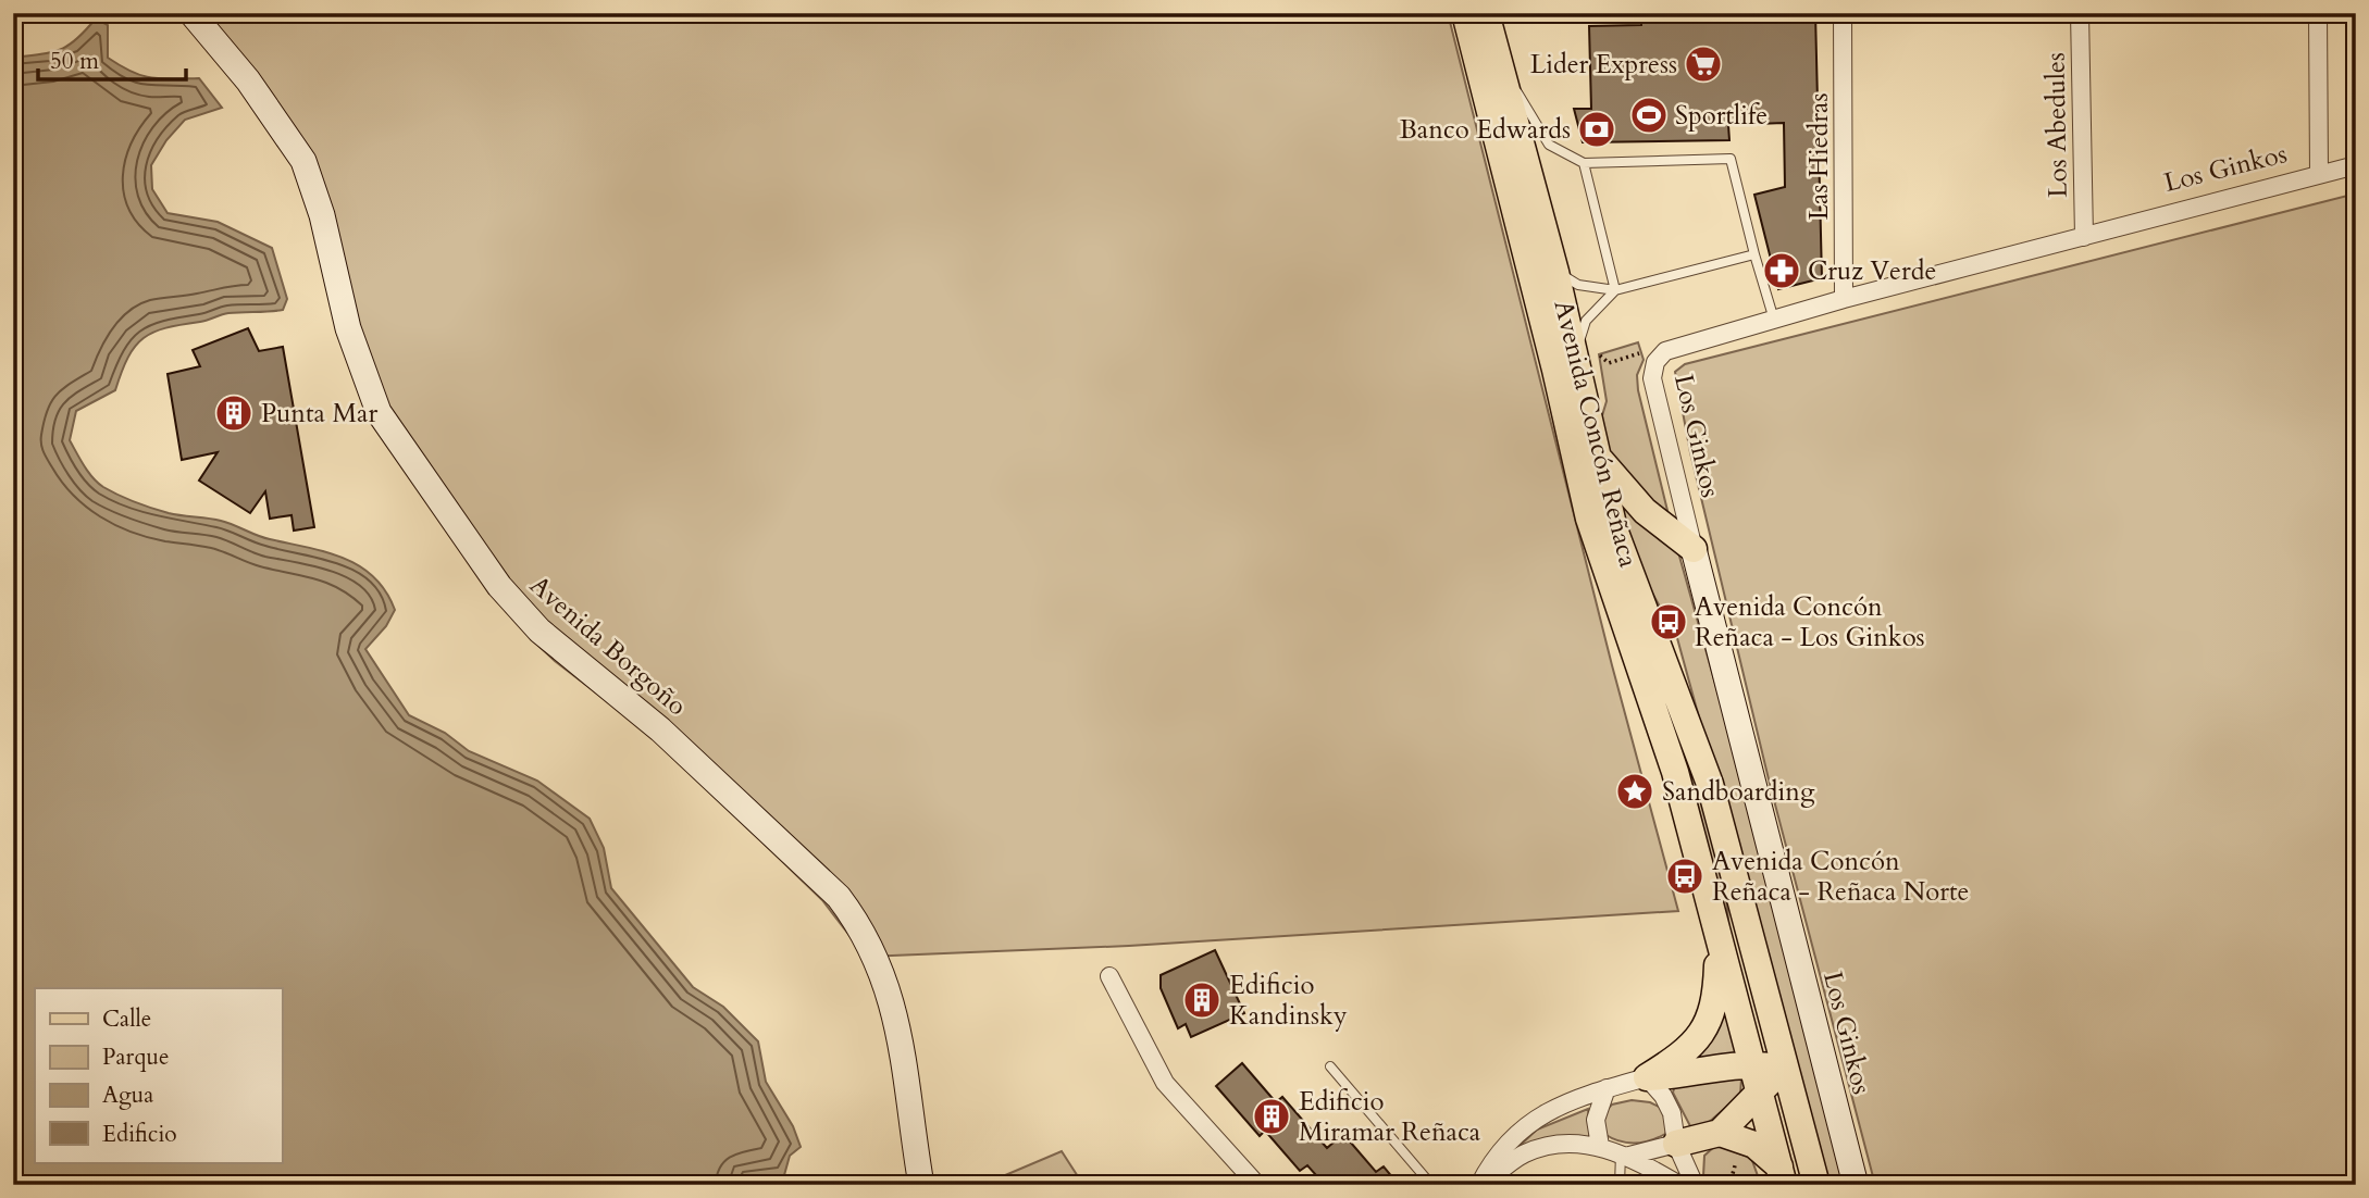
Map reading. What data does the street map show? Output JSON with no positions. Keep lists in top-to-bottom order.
{
  "streets": {
    "main road": ["Los Ginkos", "Avenida Concón Reñaca", "Avenida Borgoño"],
    "street": ["Los Abedules", "Las Hiedras"]
  },
  "crossings": [
    ["Los Abedules", "Los Ginkos"],
    ["Las Hiedras", "Los Ginkos"]
  ],
  "places": {
    "supermarket": ["Lider Express"],
    "sports": ["Sportlife"],
    "bank": ["Banco Edwards"],
    "pharmacy": ["Cruz Verde"],
    "building": ["Punta Mar", "Edificio Kandinsky", "Edificio Miramar Reñaca"],
    "bus stop": ["Avenida Concón Reñaca - Los Ginkos", "Avenida Concón Reñaca - Reñaca Norte"],
    "place": ["Sandboarding"]
  },
  "legend": [
    "Calle",
    "Parque",
    "Agua",
    "Edificio"
  ],
  "scale_bar": "50 m"
}
